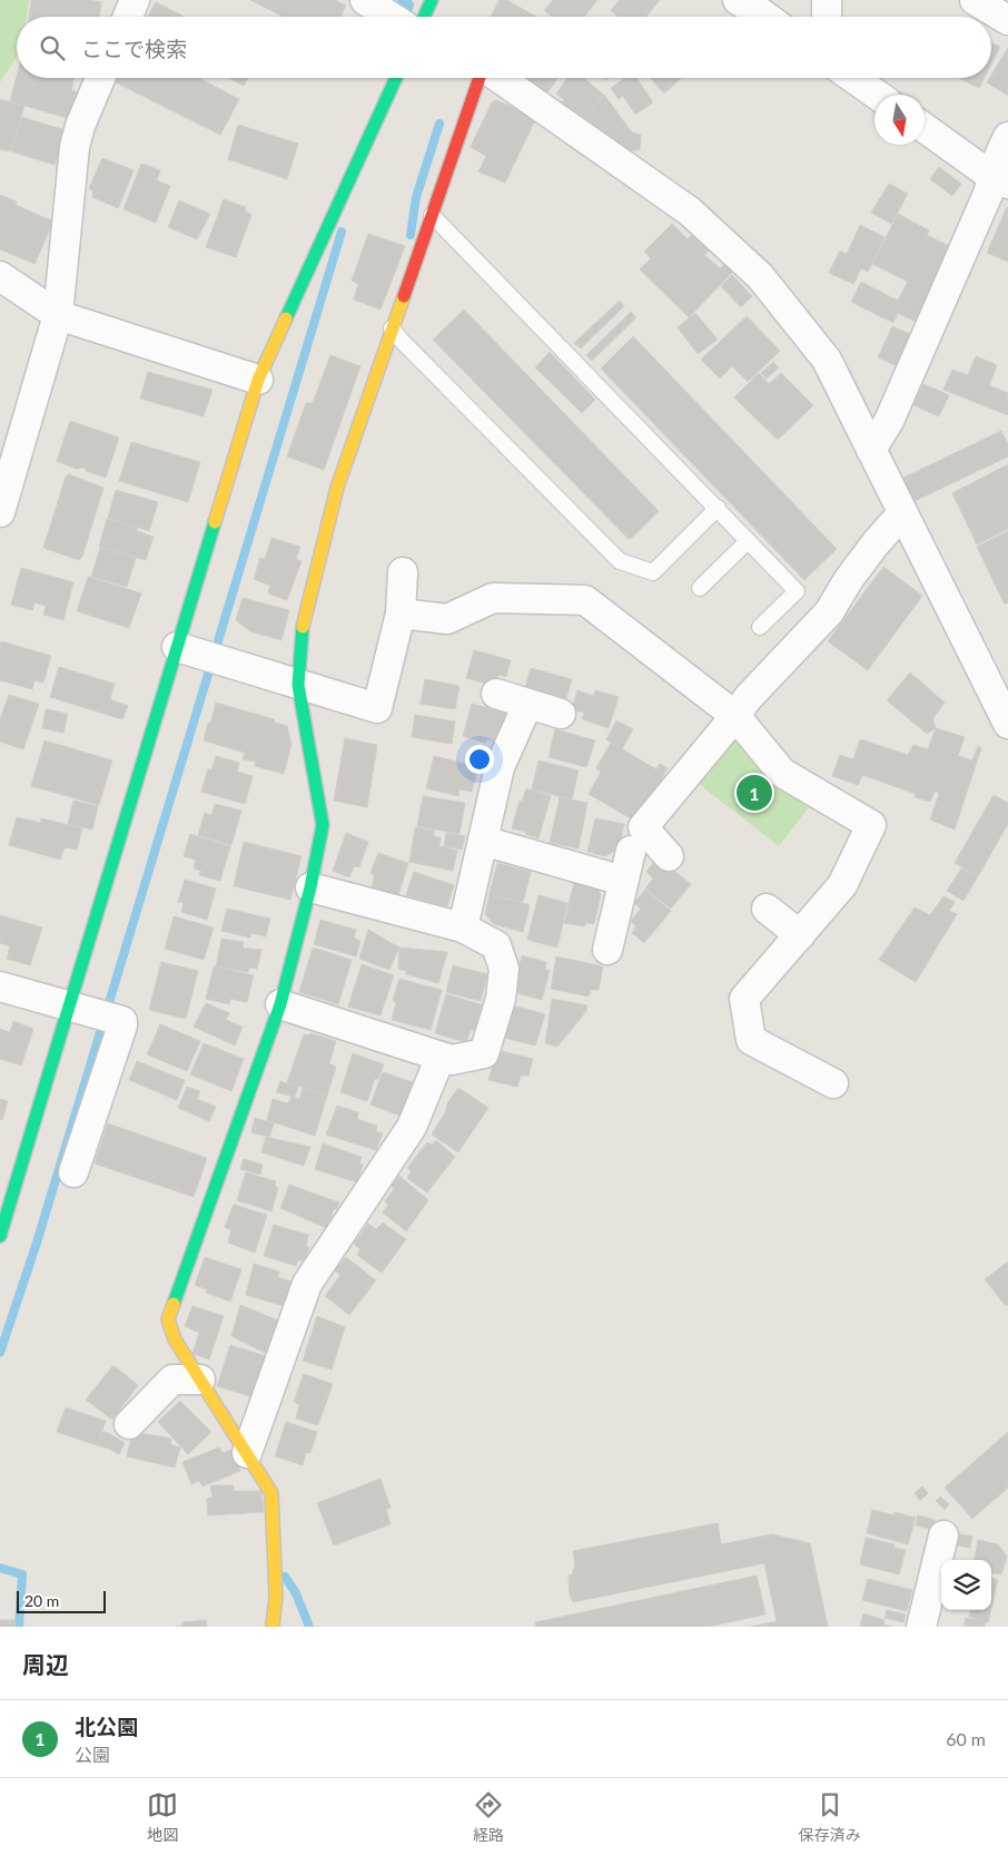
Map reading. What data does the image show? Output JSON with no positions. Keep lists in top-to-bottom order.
{
  "scale_bar": "20 m",
  "north": "bottom",
  "page": {
    "search": "ここで検索",
    "pins": "1",
    "scale": "20 m",
    "heading": "周辺",
    "list": [
      {
        "mark": "1",
        "name": "北公園",
        "note": "公園",
        "value": "60 m"
      }
    ],
    "nav": ["地図", "経路", "保存済み"]
  }
}
